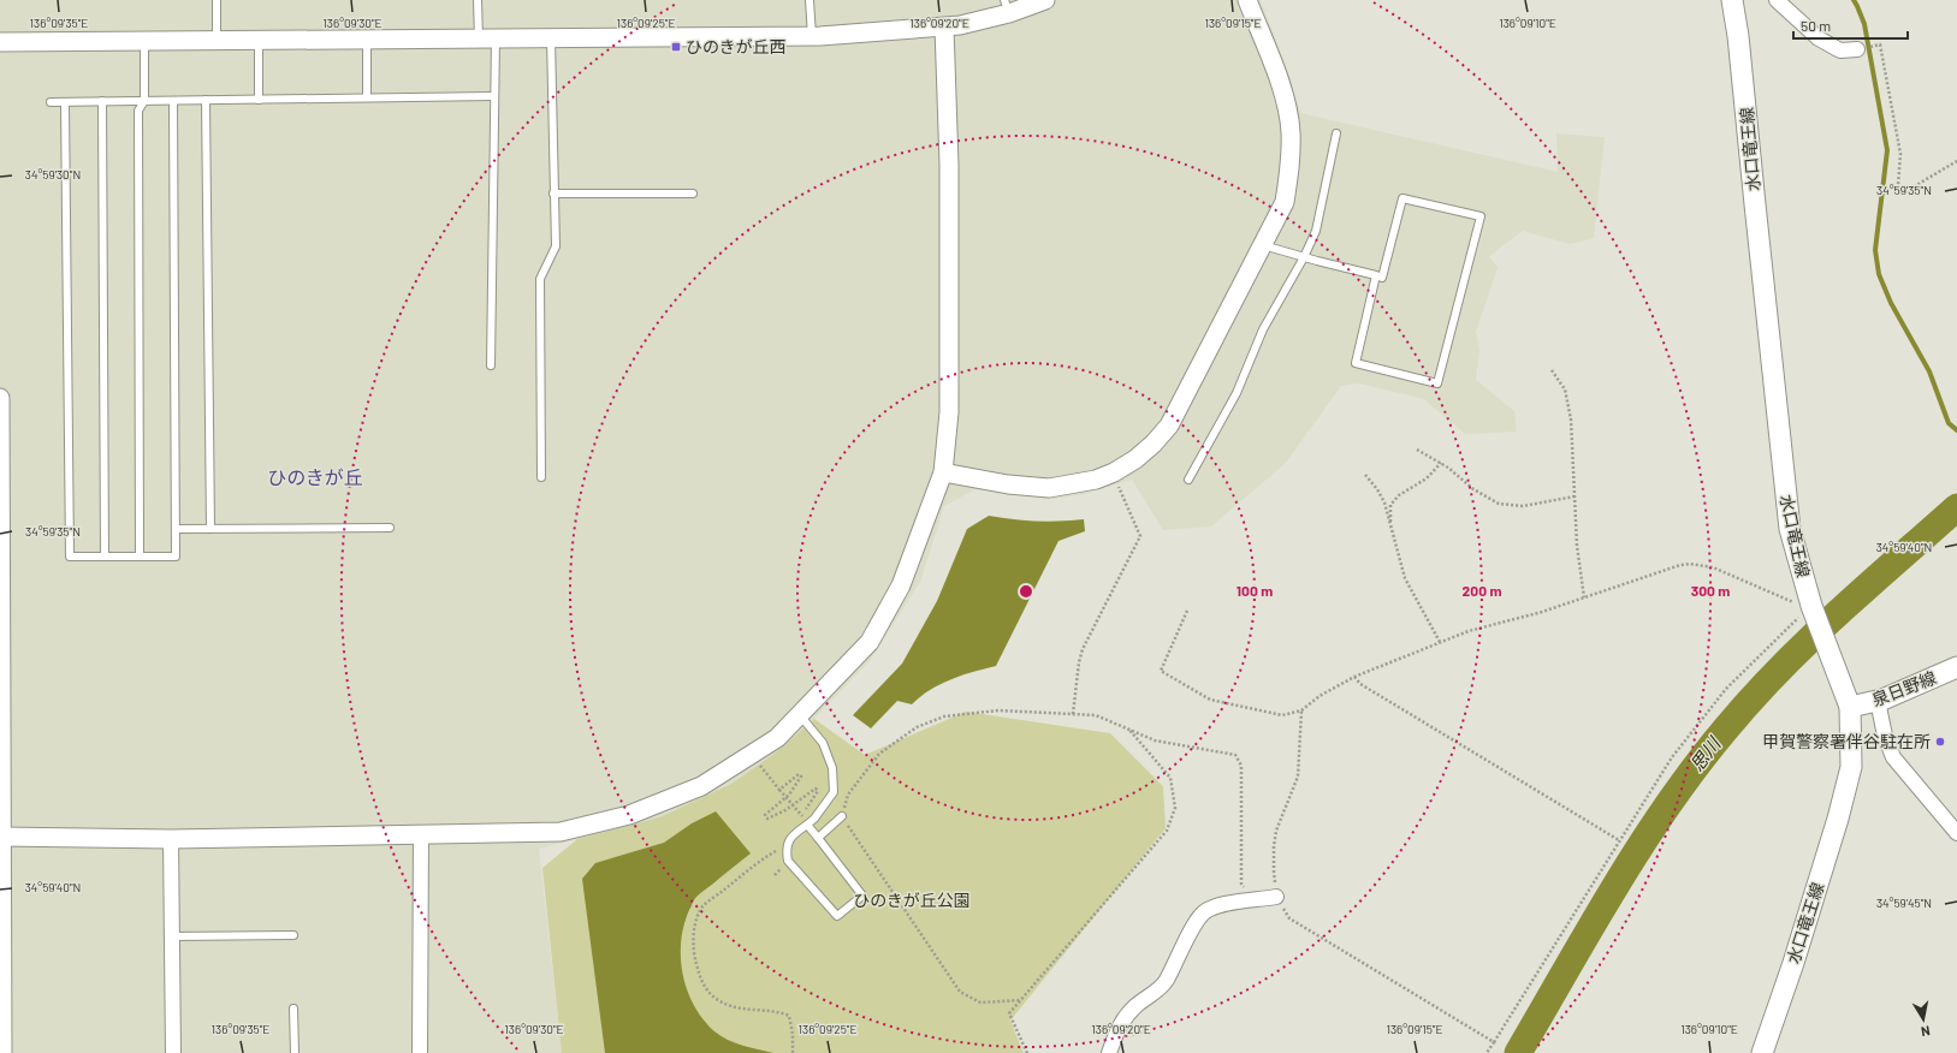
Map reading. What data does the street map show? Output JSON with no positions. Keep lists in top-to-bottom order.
{
  "streets": {
    "main road": ["水口竜王線", "泉日野線"]
  },
  "crossings": [
    ["水口竜王線", "泉日野線"]
  ],
  "districts": ["ひのきが丘"],
  "water": ["思川"],
  "parks": ["ひのきが丘公園"],
  "places": {
    "transit": ["ひのきが丘西"],
    "other": ["甲賀警察署伴谷駐在所"]
  },
  "scale_bar": "50 m",
  "north": "bottom",
  "coordinates": [
    "136°09'35\"E",
    "136°09'30\"E",
    "136°09'25\"E",
    "136°09'20\"E",
    "136°09'15\"E",
    "136°09'10\"E",
    "34°59'30\"N",
    "34°59'35\"N",
    "34°59'40\"N",
    "34°59'45\"N"
  ],
  "rings": ["100 m", "200 m", "300 m"]
}
